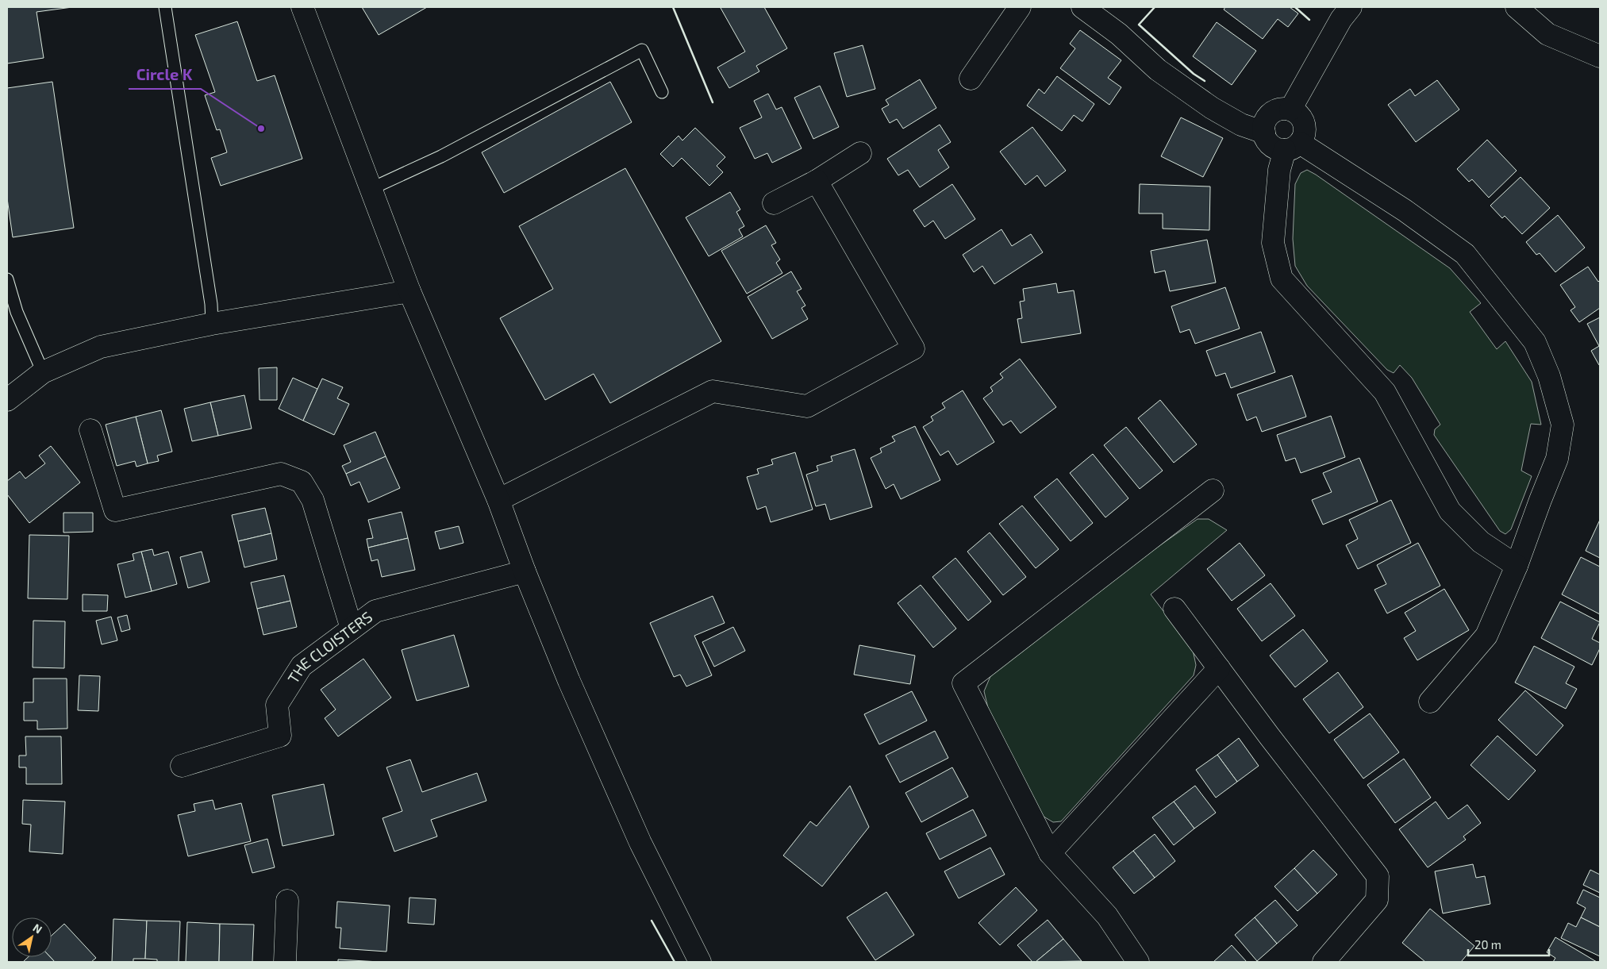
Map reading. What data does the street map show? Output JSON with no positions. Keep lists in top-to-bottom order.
{
  "streets": {
    "street": ["THE CLOISTERS"]
  },
  "places": ["Circle K"],
  "scale_bar": "20 m",
  "north": "top right"
}
